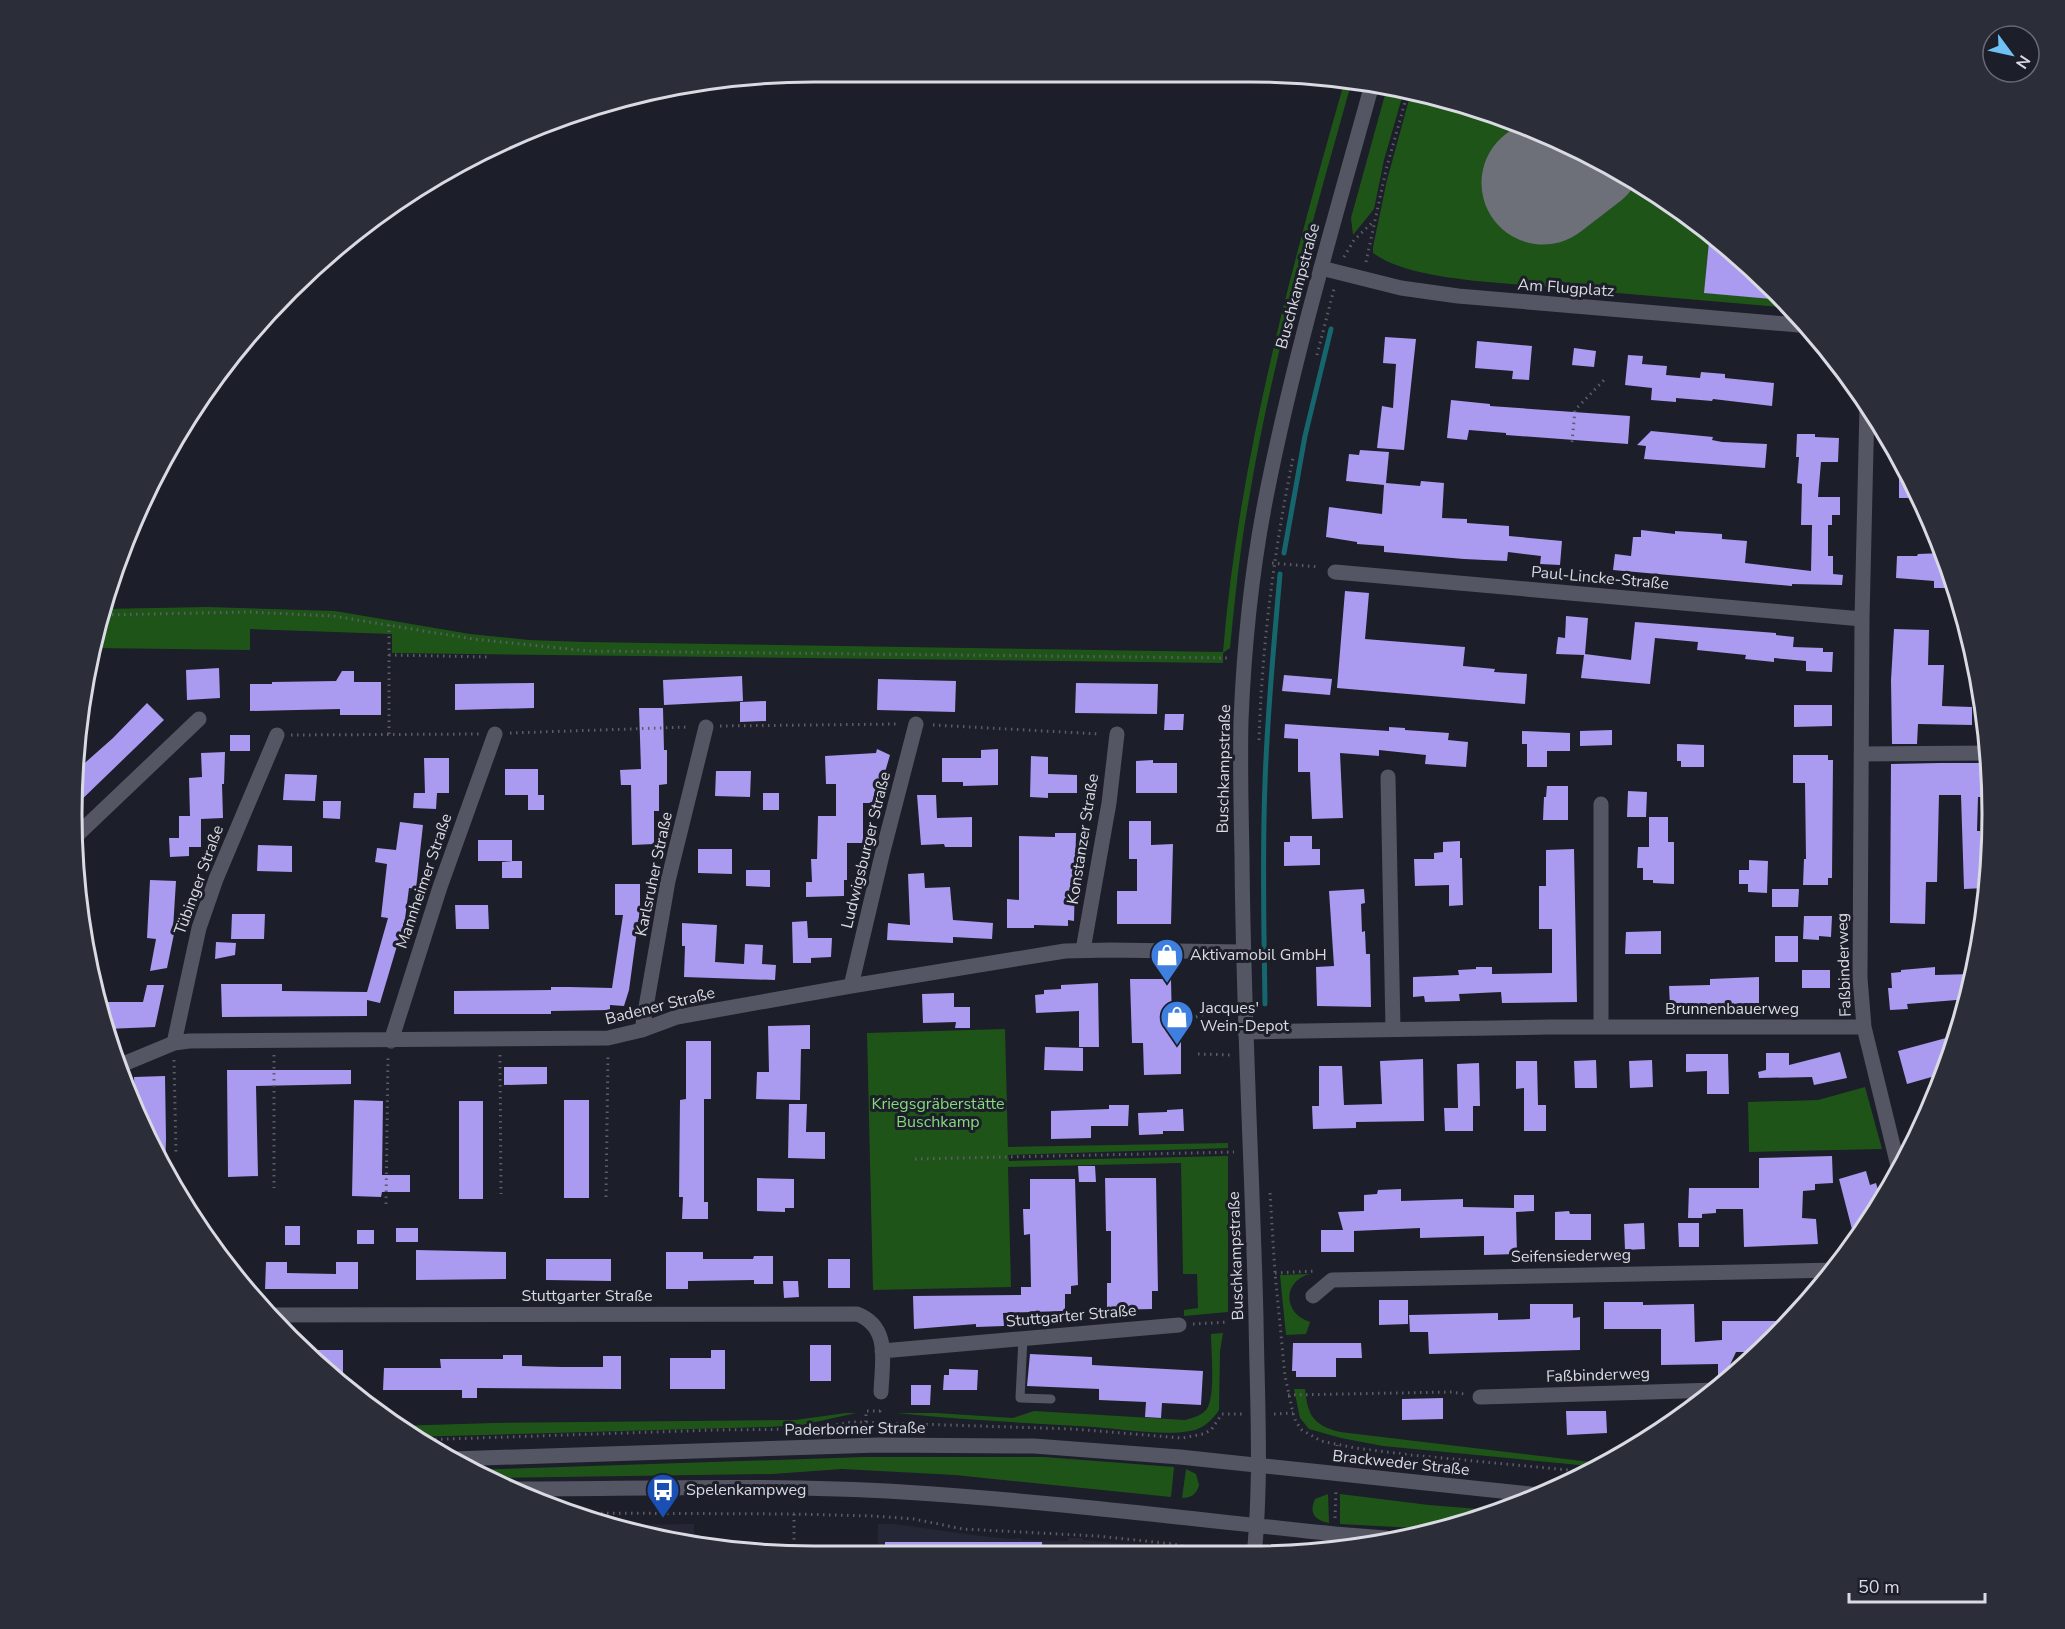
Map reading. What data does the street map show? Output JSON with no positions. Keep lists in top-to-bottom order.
{
  "streets": {
    "street": [
      "Buschkampstraße",
      "Am Flugplatz",
      "Paul-Lincke-Straße",
      "Konstanzer Straße",
      "Ludwigsburger Straße",
      "Karlsruher Straße",
      "Tübinger Straße",
      "Mannheimer Straße",
      "Faßbinderweg",
      "Badener Straße",
      "Brunnenbauerweg",
      "Seifensiederweg",
      "Stuttgarter Straße",
      "Paderborner Straße",
      "Brackweder Straße"
    ]
  },
  "crossings": [
    ["Buschkampstraße", "Am Flugplatz"],
    ["Buschkampstraße", "Badener Straße"],
    ["Buschkampstraße", "Brunnenbauerweg"],
    ["Buschkampstraße", "Paderborner Straße"],
    ["Buschkampstraße", "Brackweder Straße"],
    ["Paul-Lincke-Straße", "Faßbinderweg"],
    ["Konstanzer Straße", "Badener Straße"],
    ["Ludwigsburger Straße", "Badener Straße"],
    ["Karlsruher Straße", "Badener Straße"],
    ["Tübinger Straße", "Badener Straße"],
    ["Mannheimer Straße", "Badener Straße"],
    ["Faßbinderweg", "Brunnenbauerweg"],
    ["Paderborner Straße", "Brackweder Straße"]
  ],
  "parks": ["Kriegsgräberstätte Buschkamp"],
  "places": {
    "shop": ["Aktivamobil GmbH", "Jacques' Wein-Depot"],
    "bus stop": ["Spelenkampweg"]
  },
  "scale_bar": "50 m",
  "north": "bottom right"
}
